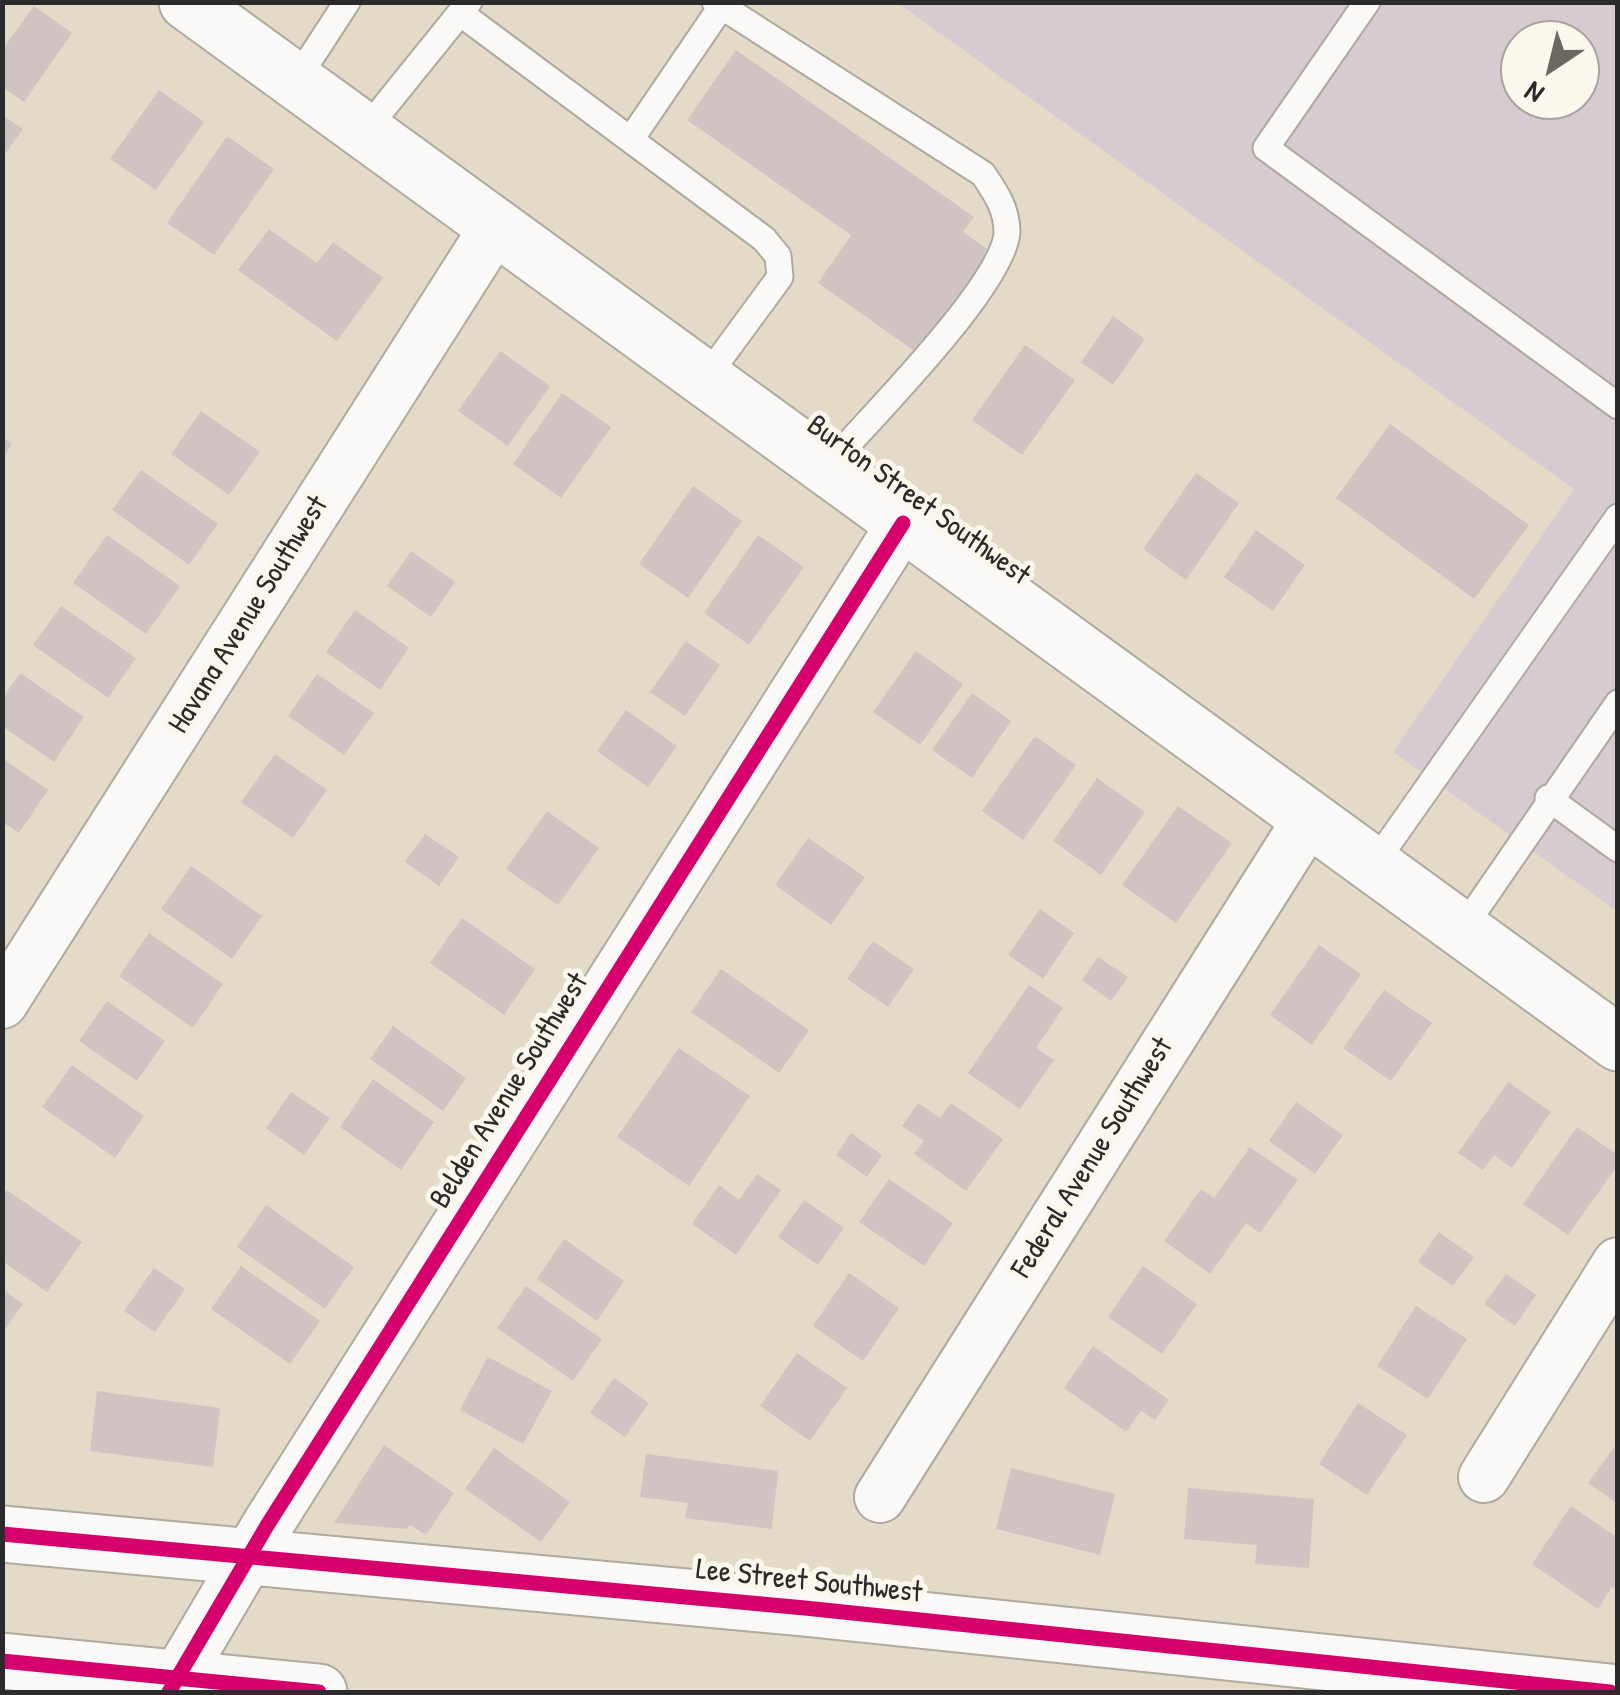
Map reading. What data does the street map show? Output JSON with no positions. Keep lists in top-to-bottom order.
{
  "streets": {
    "street": [
      "Burton Street Southwest",
      "Havana Avenue Southwest",
      "Belden Avenue Southwest",
      "Federal Avenue Southwest",
      "Lee Street Southwest"
    ]
  },
  "crossings": [
    ["Burton Street Southwest", "Havana Avenue Southwest"],
    ["Burton Street Southwest", "Belden Avenue Southwest"],
    ["Burton Street Southwest", "Federal Avenue Southwest"],
    ["Belden Avenue Southwest", "Lee Street Southwest"]
  ],
  "north": "bottom left"
}
